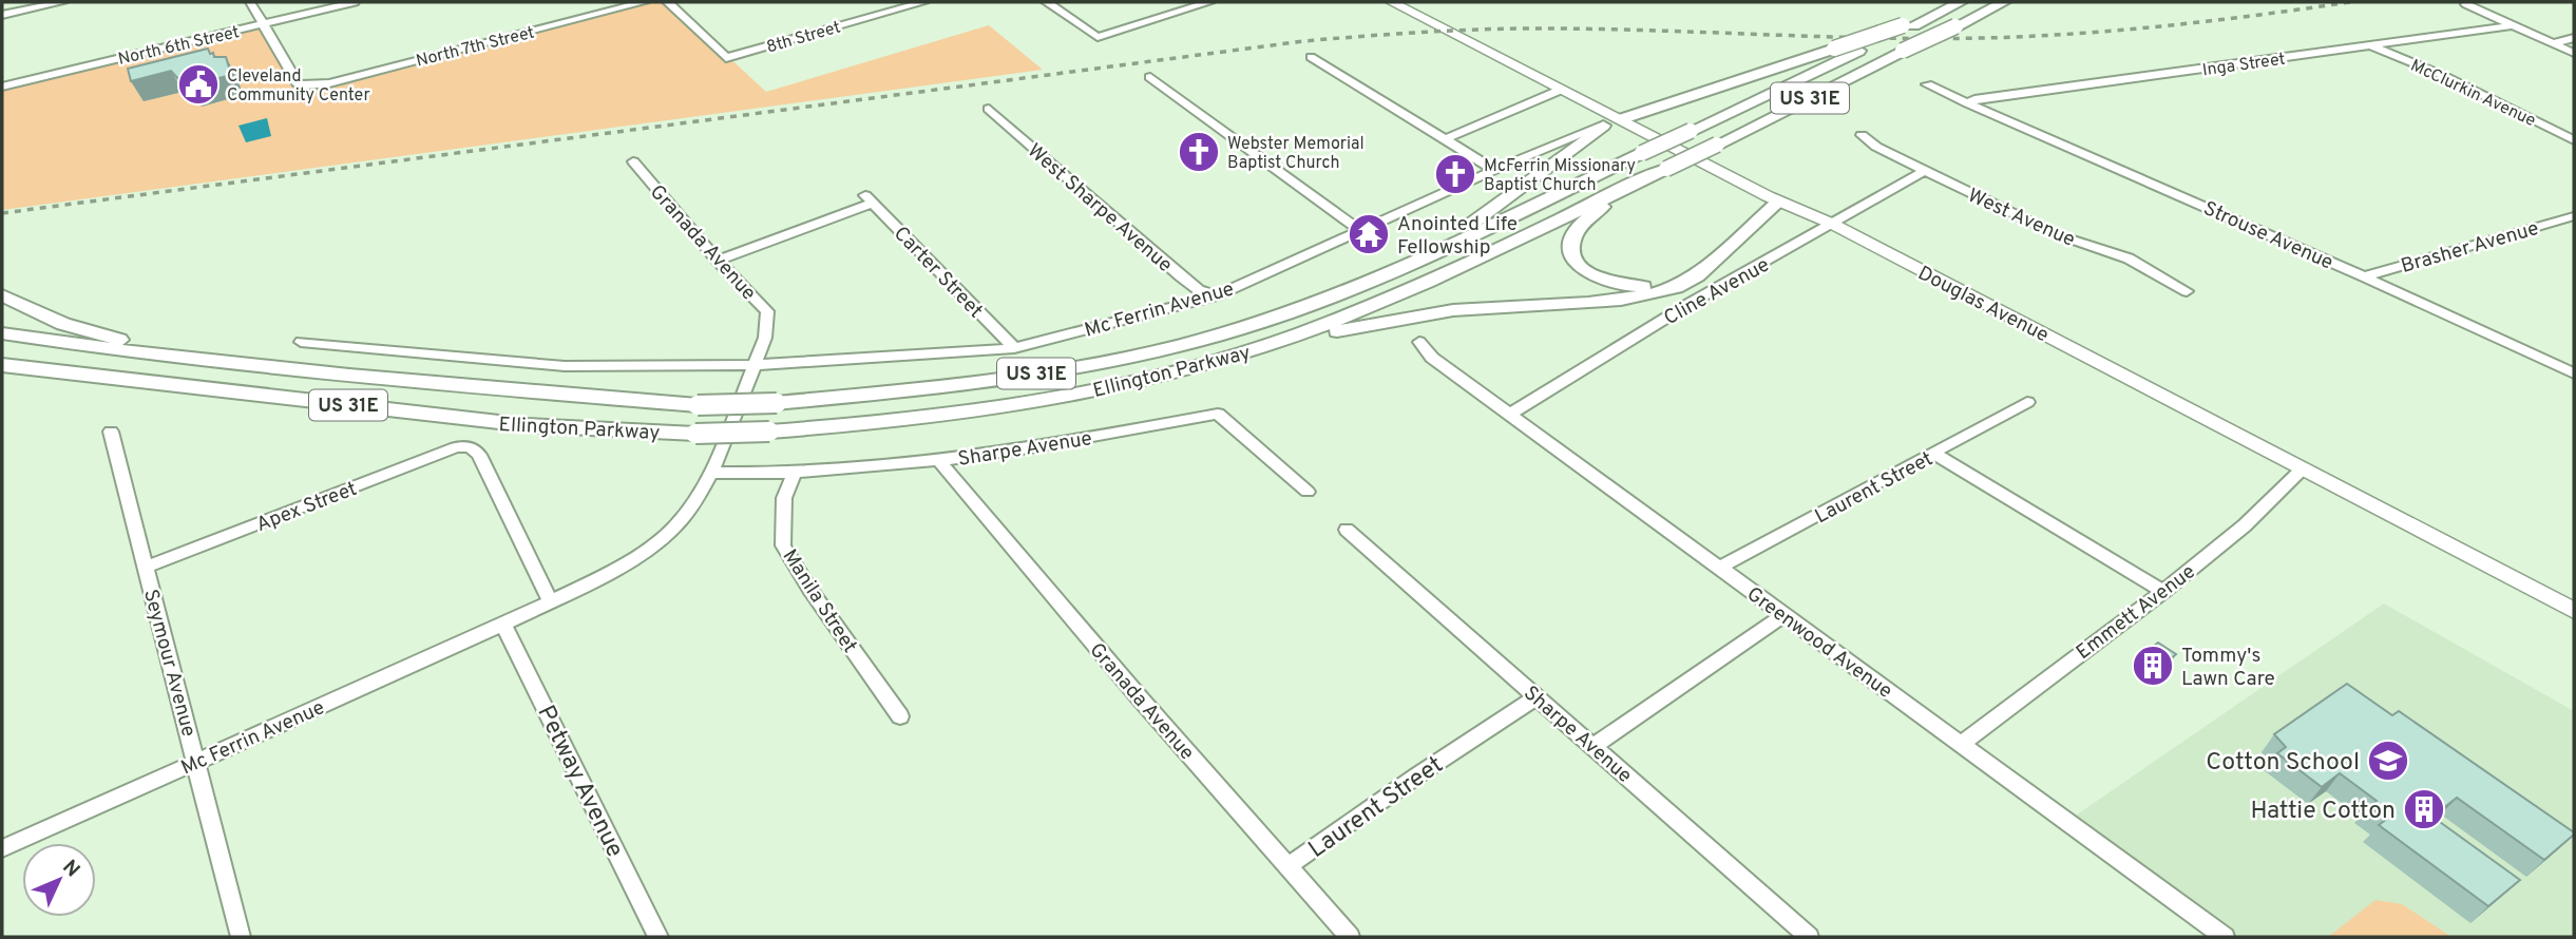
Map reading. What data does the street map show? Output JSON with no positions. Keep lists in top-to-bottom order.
{
  "streets": {
    "highway": ["US 31E", "Ellington Parkway"],
    "main road": ["Douglas Avenue", "Mc Ferrin Avenue"],
    "street": [
      "8th Street",
      "North 6th Street",
      "North 7th Street",
      "Inga Street",
      "McClurkin Avenue",
      "West Sharpe Avenue",
      "West Avenue",
      "Strouse Avenue",
      "Granada Avenue",
      "Brasher Avenue",
      "Carter Street",
      "Cline Avenue",
      "Sharpe Avenue",
      "Laurent Street",
      "Apex Street",
      "Manila Street",
      "Emmett Avenue",
      "Greenwood Avenue",
      "Seymour Avenue",
      "Petway Avenue"
    ]
  },
  "crossings": [
    ["North 6th Street", "North 7th Street"],
    ["Inga Street", "McClurkin Avenue"],
    ["Inga Street", "Strouse Avenue"],
    ["West Sharpe Avenue", "Mc Ferrin Avenue"],
    ["West Avenue", "Cline Avenue"],
    ["Strouse Avenue", "Brasher Avenue"],
    ["Granada Avenue", "Carter Street"],
    ["Granada Avenue", "Mc Ferrin Avenue"],
    ["Granada Avenue", "Sharpe Avenue"],
    ["Granada Avenue", "Laurent Street"],
    ["Carter Street", "Mc Ferrin Avenue"],
    ["Cline Avenue", "Douglas Avenue"],
    ["Cline Avenue", "Greenwood Avenue"],
    ["Douglas Avenue", "Mc Ferrin Avenue"],
    ["Douglas Avenue", "Emmett Avenue"],
    ["Mc Ferrin Avenue", "Sharpe Avenue"],
    ["Mc Ferrin Avenue", "Apex Street"],
    ["Mc Ferrin Avenue", "Seymour Avenue"],
    ["Mc Ferrin Avenue", "Petway Avenue"],
    ["Sharpe Avenue", "Laurent Street"],
    ["Sharpe Avenue", "Manila Street"],
    ["Laurent Street", "Greenwood Avenue"],
    ["Apex Street", "Seymour Avenue"],
    ["Emmett Avenue", "Greenwood Avenue"]
  ],
  "places": {
    "public building": ["Cleveland Community Center"],
    "church": ["Webster Memorial Baptist Church", "McFerrin Missionary Baptist Church"],
    "temple": ["Anointed Life Fellowship"],
    "building": ["Tommy's Lawn Care", "Hattie Cotton"],
    "school or university": ["Cotton School"]
  },
  "north": "top right"
}
